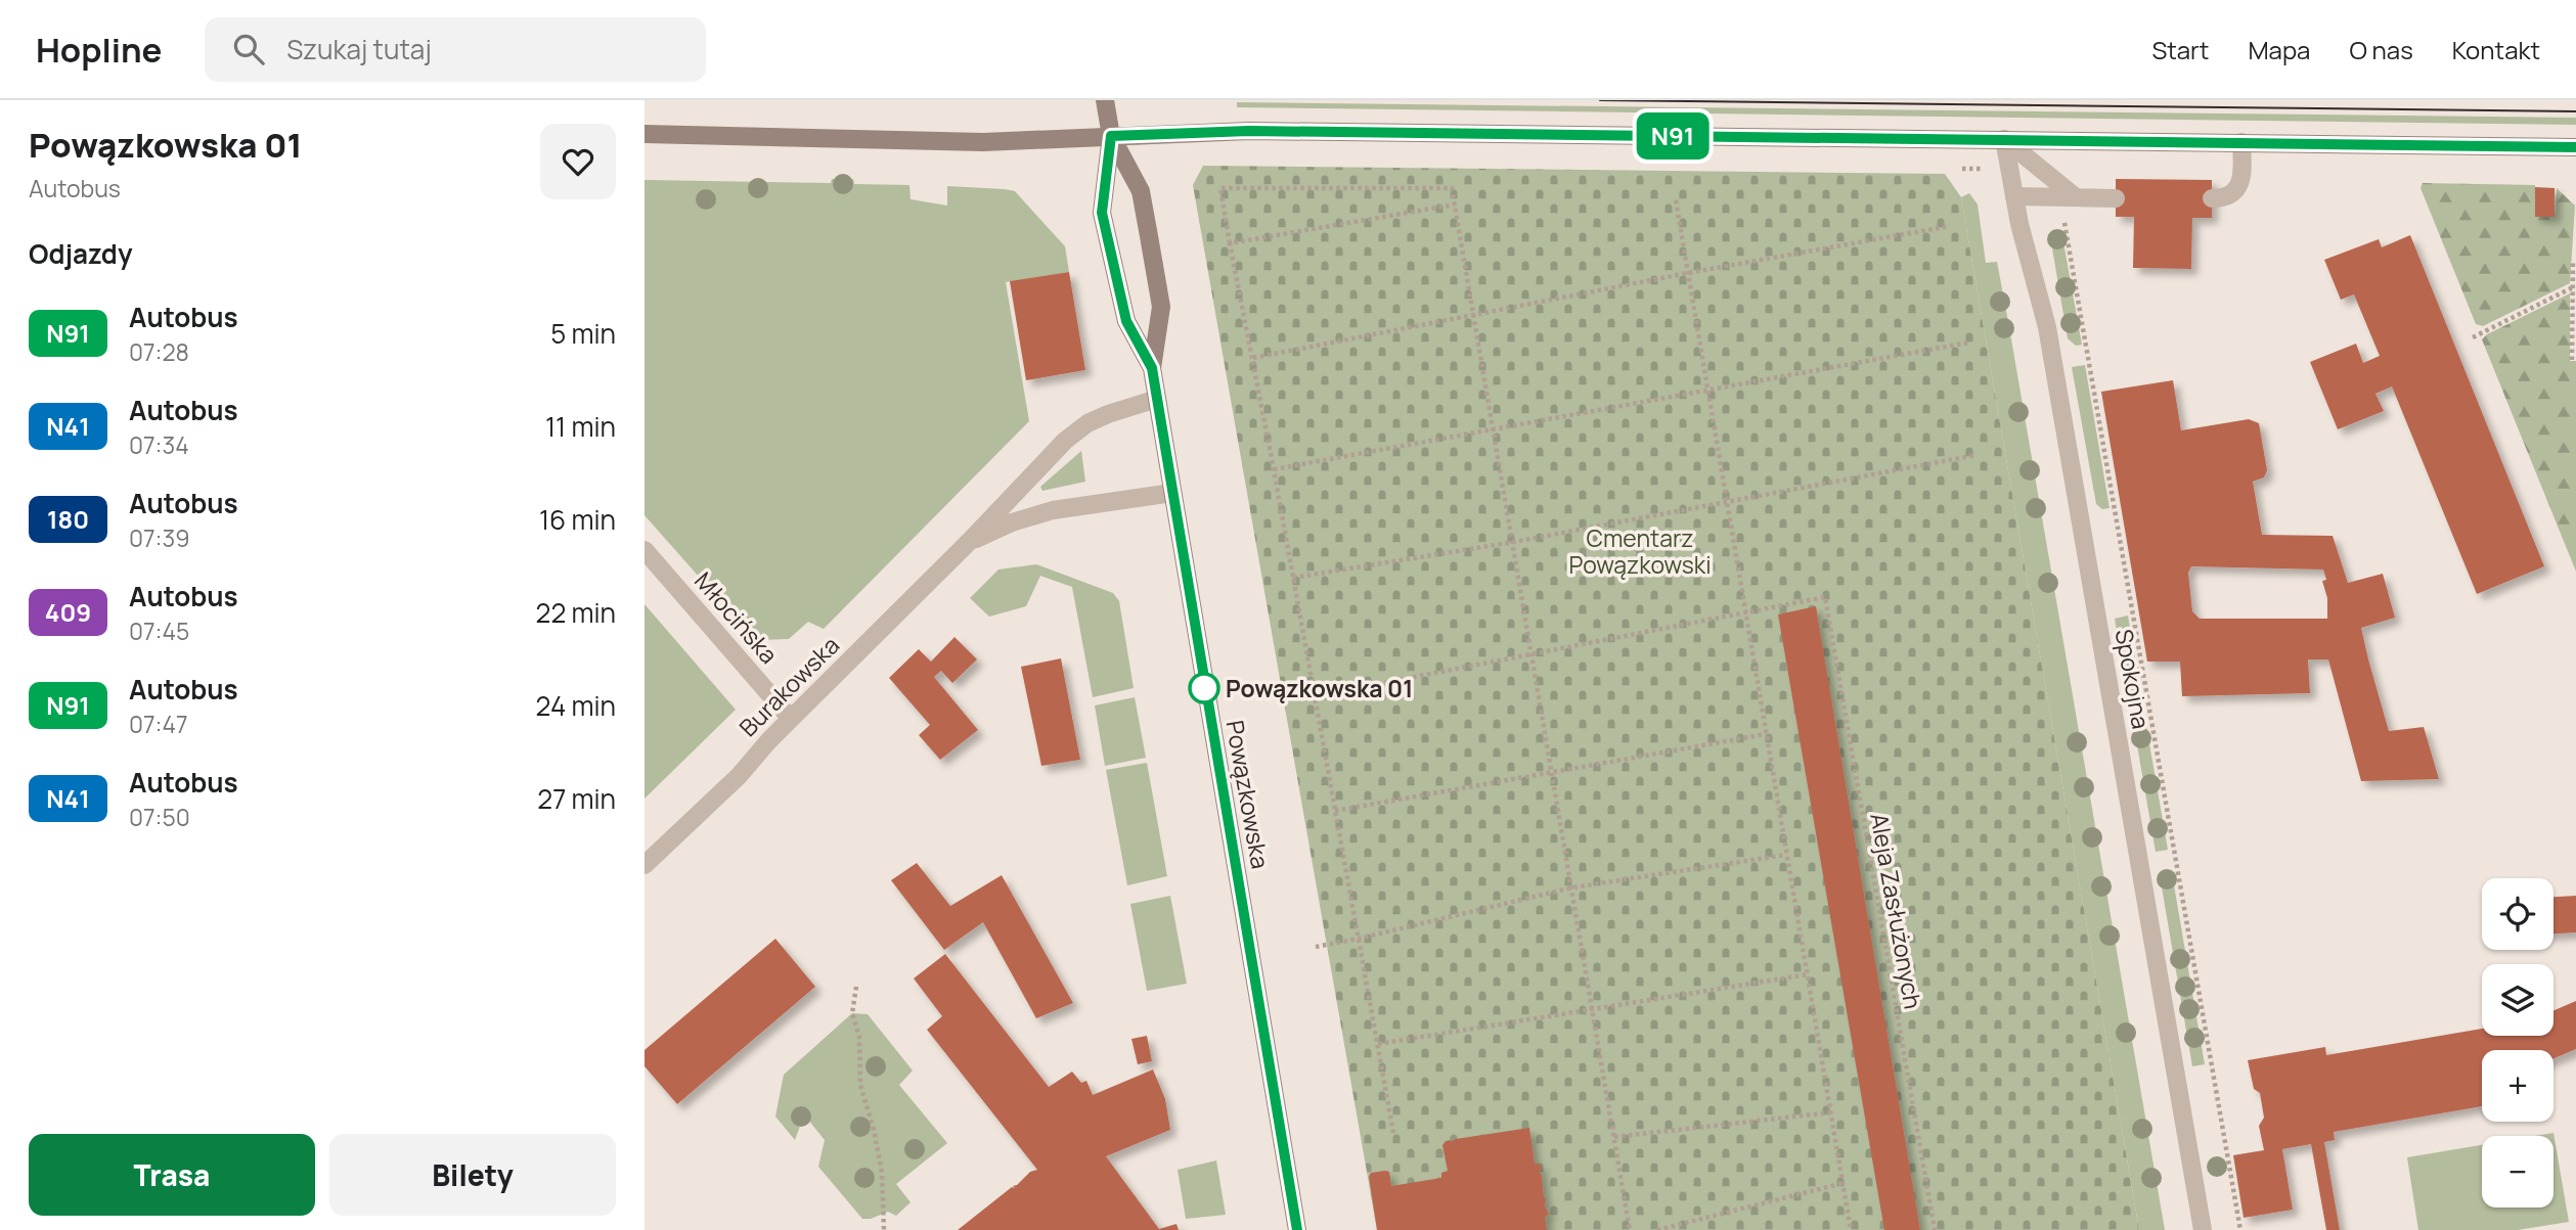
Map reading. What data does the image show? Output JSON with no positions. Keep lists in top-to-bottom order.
{
  "streets": {
    "main road": ["Powązkowska"],
    "street": ["Młocińska", "Spokojna", "Burakowska"],
    "path": ["Aleja Zasłużonych"]
  },
  "crossings": [
    ["Młocińska", "Burakowska"],
    ["Burakowska", "Powązkowska"]
  ],
  "parks": ["Cmentarz Powązkowski"],
  "places": ["Powązkowska 01"],
  "lines": ["bus line N91"],
  "page": {
    "header": "Hopline",
    "search": "Szukaj tutaj",
    "nav": [
      "Start",
      "Mapa",
      "O nas",
      "Kontakt"
    ],
    "heading": [
      ["Powązkowska 01", "Autobus"],
      "Odjazdy"
    ],
    "on_map": "N91",
    "list": [
      {
        "mark": "N91",
        "name": "Autobus",
        "note": "07:28",
        "value": "5 min"
      },
      {
        "mark": "N41",
        "name": "Autobus",
        "note": "07:34",
        "value": "11 min"
      },
      {
        "mark": "180",
        "name": "Autobus",
        "note": "07:39",
        "value": "16 min"
      },
      {
        "mark": "409",
        "name": "Autobus",
        "note": "07:45",
        "value": "22 min"
      },
      {
        "mark": "N91",
        "name": "Autobus",
        "note": "07:47",
        "value": "24 min"
      },
      {
        "mark": "N41",
        "name": "Autobus",
        "note": "07:50",
        "value": "27 min"
      }
    ],
    "map_buttons": ["+", "−"],
    "buttons": ["Trasa", "Bilety"]
  }
}
